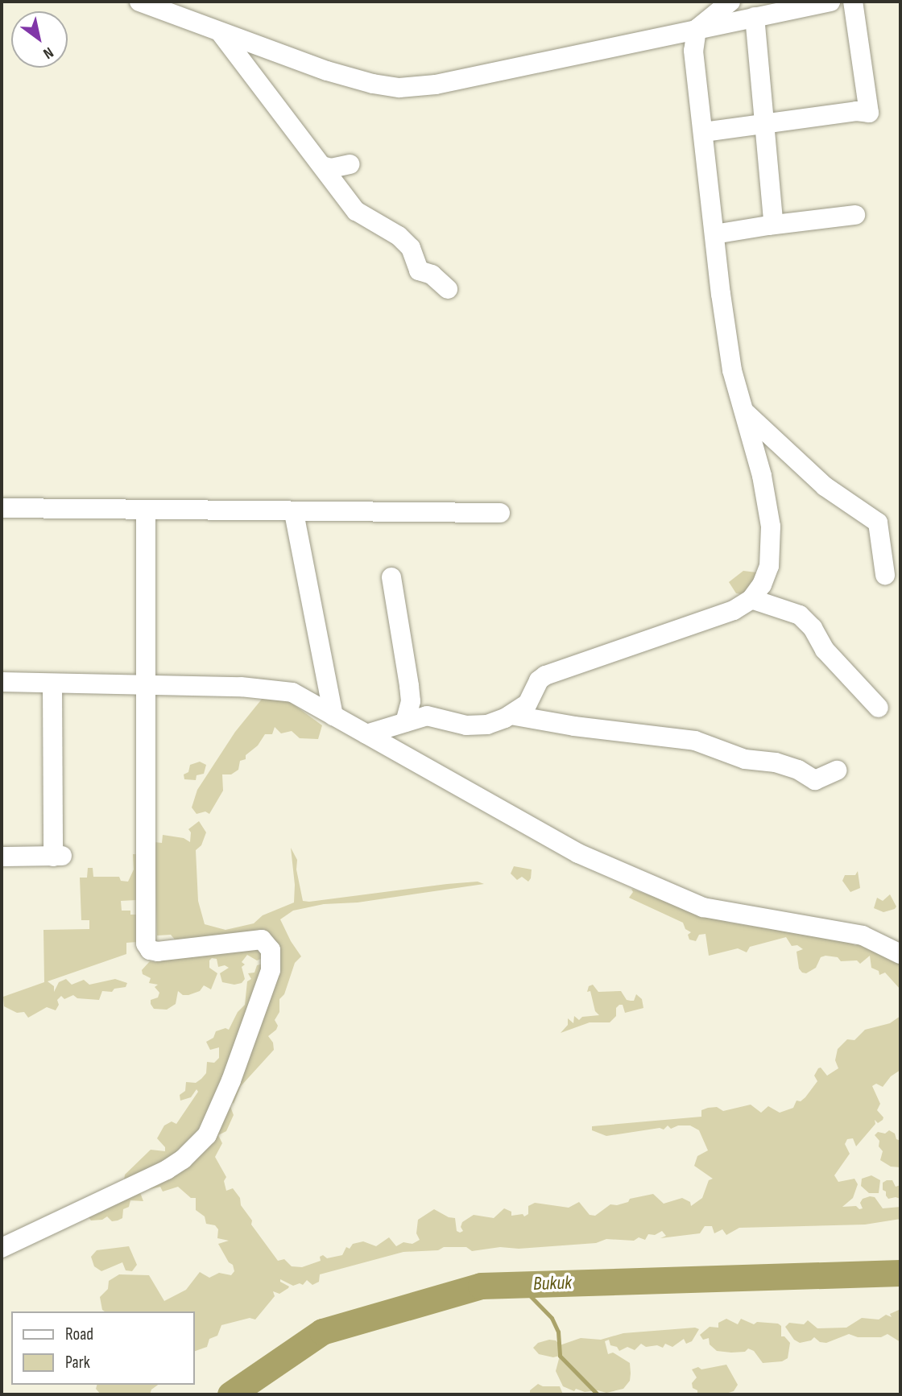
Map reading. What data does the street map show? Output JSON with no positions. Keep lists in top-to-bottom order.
{
  "water": ["Bukuk"],
  "legend": ["Road", "Park"],
  "north": "bottom right"
}
